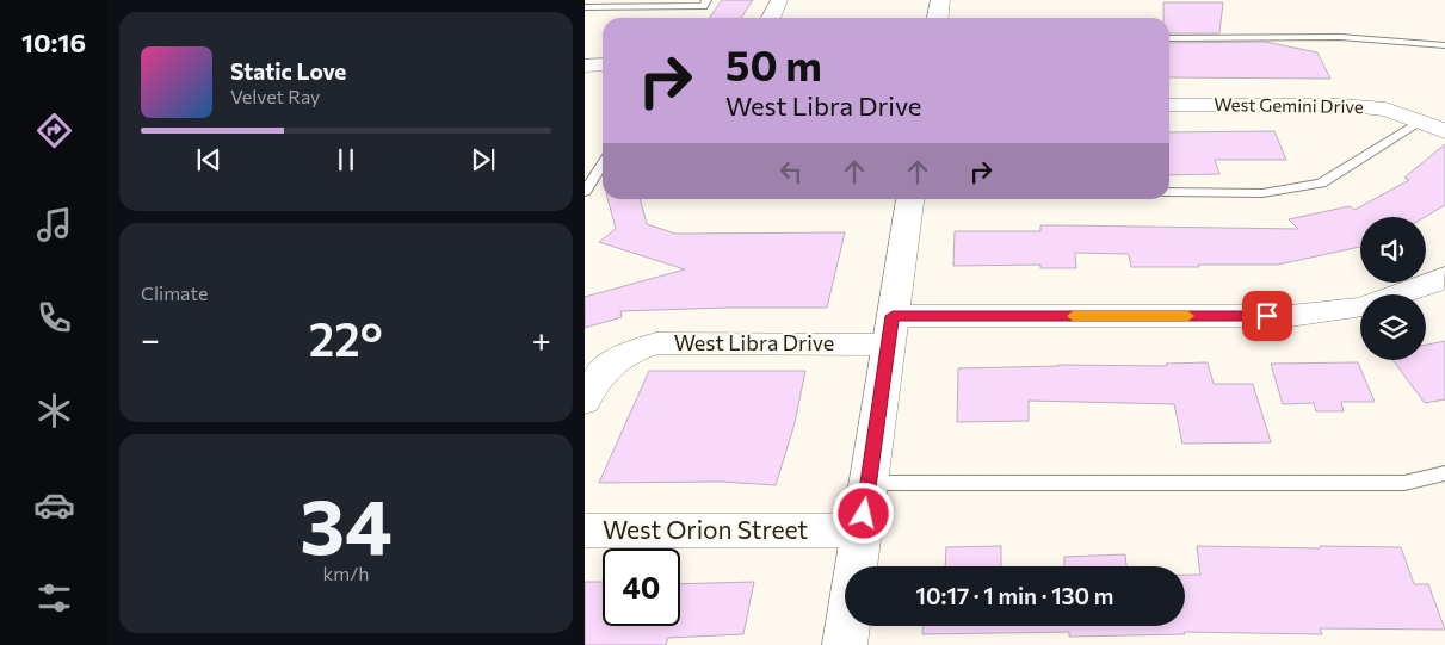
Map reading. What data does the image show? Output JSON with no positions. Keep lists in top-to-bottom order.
{
  "streets": {
    "street": ["West Gemini Drive", "West Libra Drive", "West Orion Street"]
  },
  "page": {
    "tabs": "10:16",
    "turn": ["50 m", "West Libra Drive"],
    "song": ["Static Love", "Velvet Ray"],
    "tile": [
      "Climate",
      ["34", "km/h"]
    ],
    "heat": ["−", "22°", "+"],
    "limit": "40",
    "trip": "10:17 · 1 min · 130 m"
  }
}
